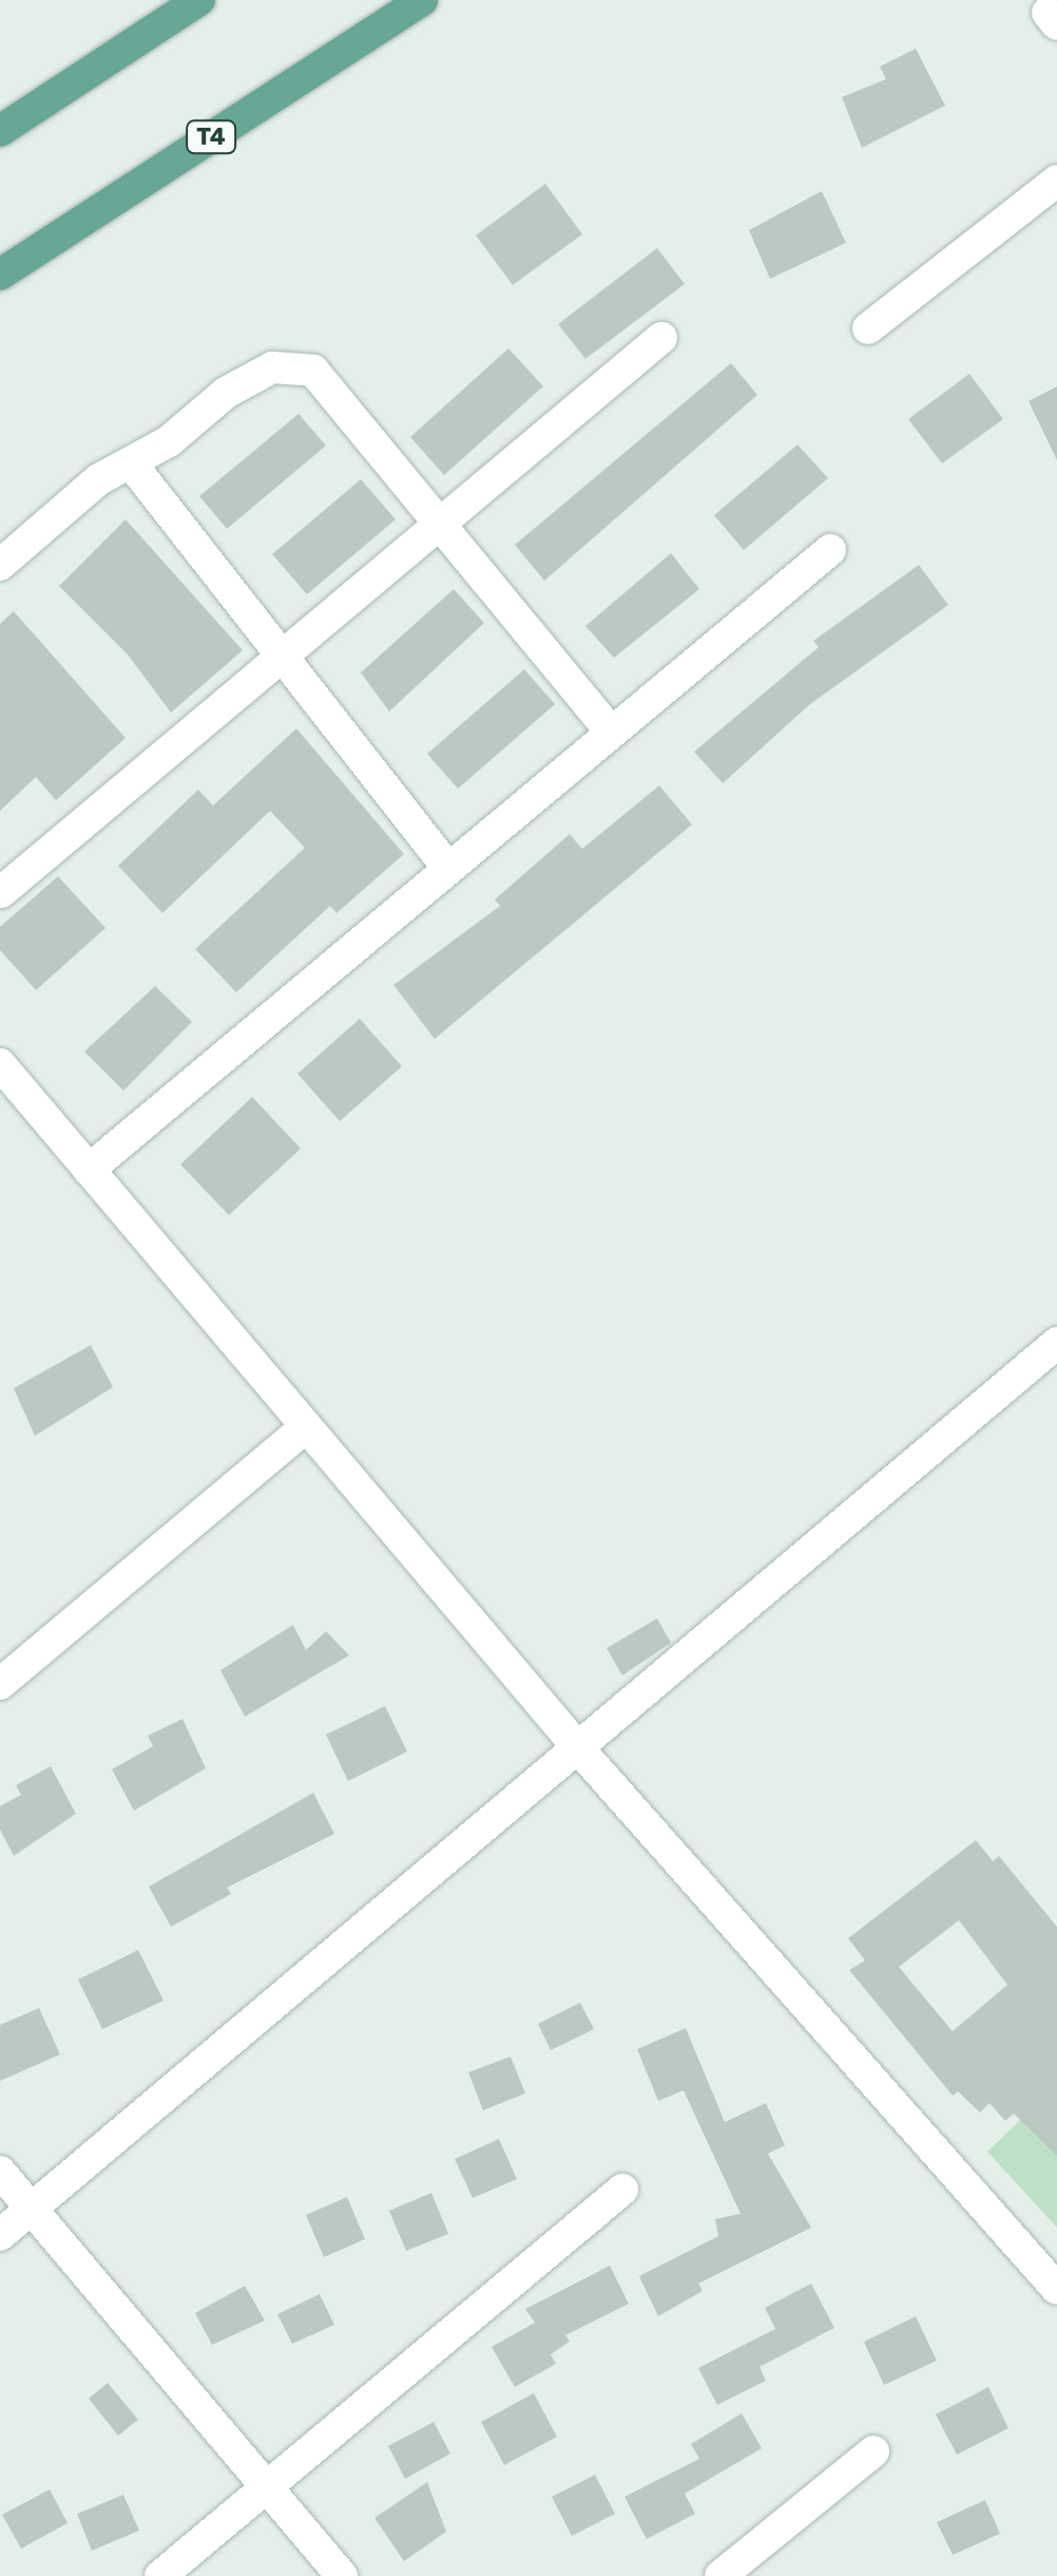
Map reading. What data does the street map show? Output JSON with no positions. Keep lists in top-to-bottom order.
{
  "streets": {
    "main road": ["T4"]
  }
}
